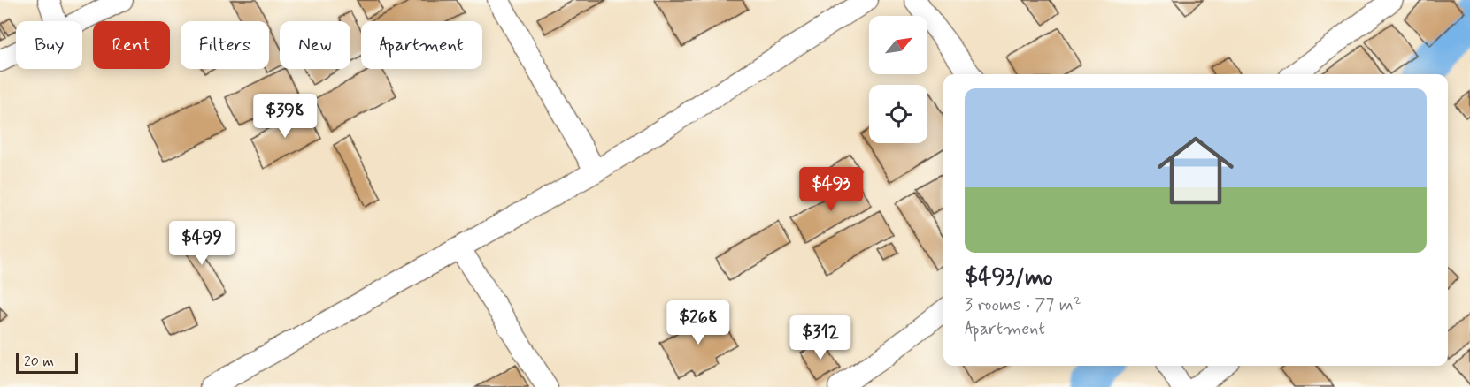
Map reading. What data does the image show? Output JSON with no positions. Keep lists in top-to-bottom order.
{
  "scale_bar": "20 m",
  "north": "top right",
  "page": {
    "chip": [
      "Buy",
      "Rent",
      "Filters",
      "New",
      "Apartment"
    ],
    "list": [
      {
        "name": "$493/mo",
        "note": "3 rooms · 77 m² · Apartment"
      }
    ],
    "price": [
      "$398",
      "$493",
      "$499",
      "$268",
      "$312"
    ],
    "scale": "20 m"
  }
}
